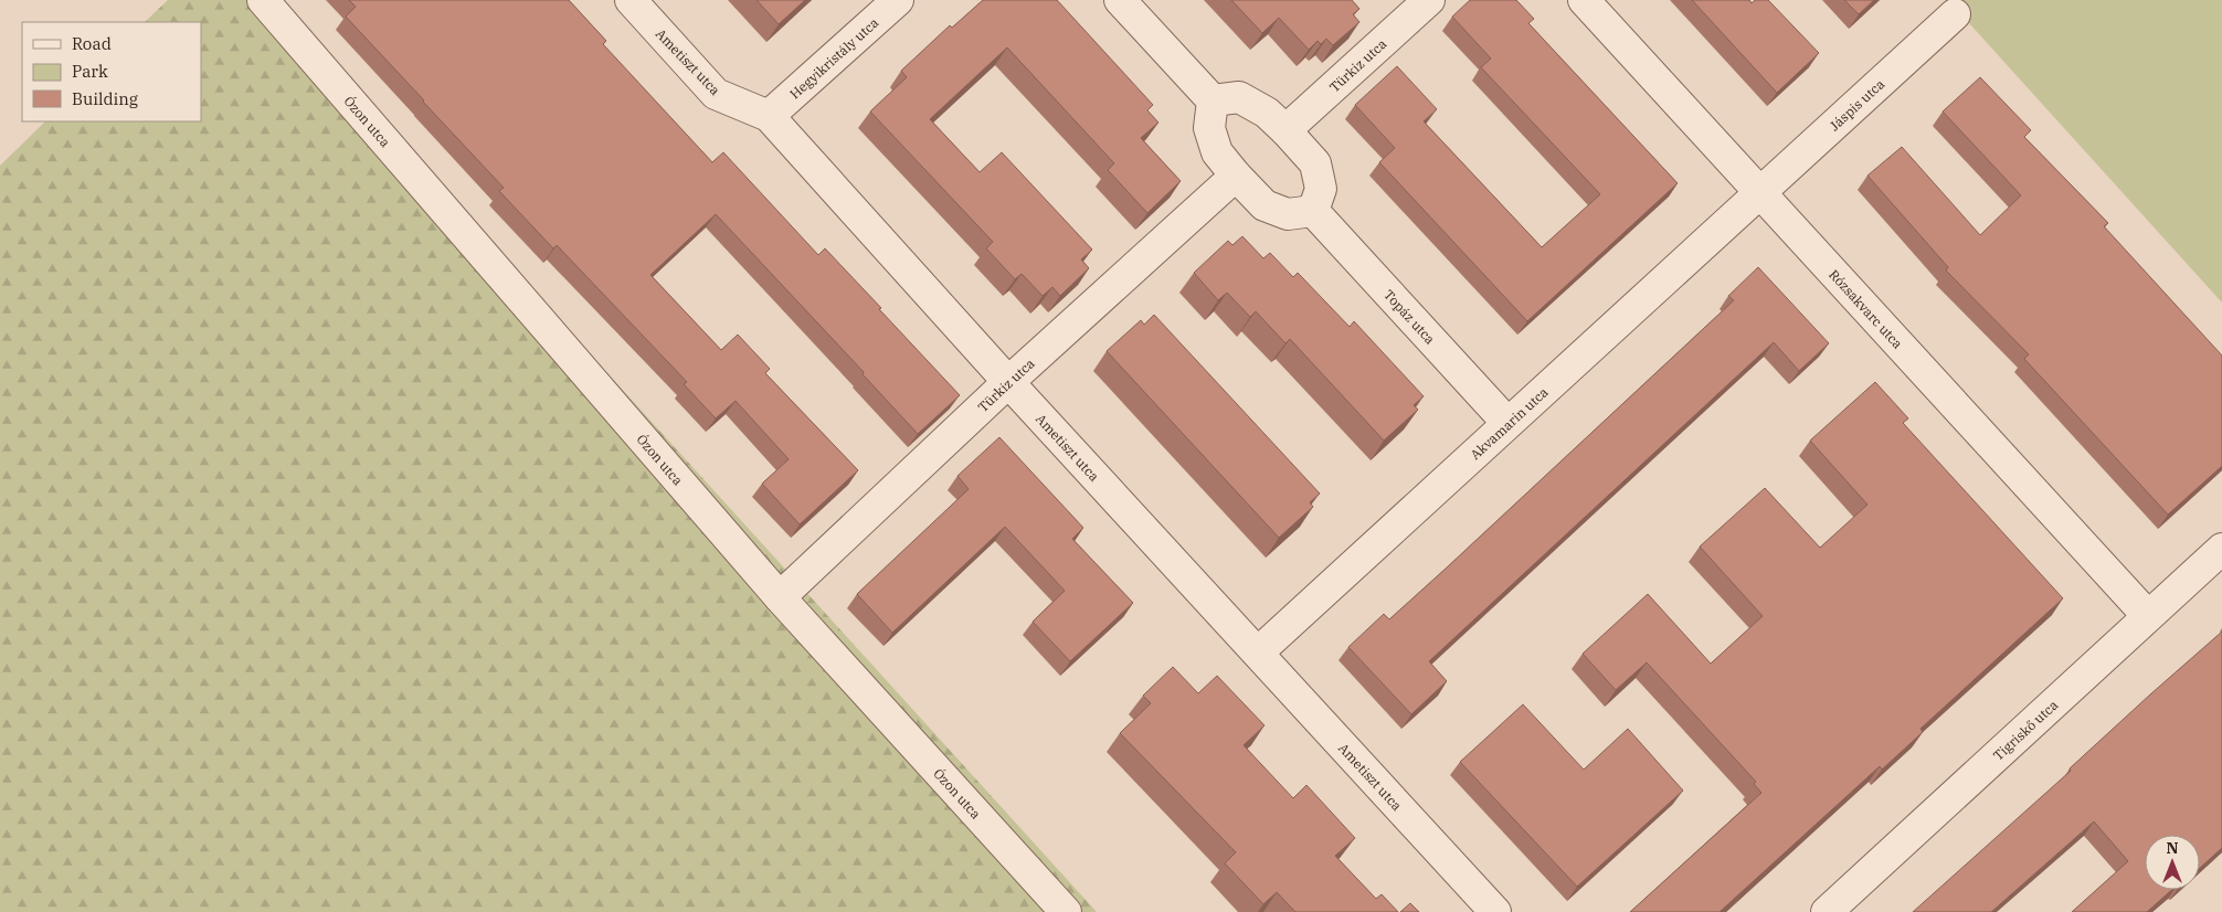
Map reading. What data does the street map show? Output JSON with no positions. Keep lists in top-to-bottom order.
{
  "streets": {
    "street": [
      "Hegyikristály utca",
      "Ametiszt utca",
      "Türkiz utca",
      "Jáspis utca",
      "Ózon utca",
      "Rózsakvarc utca",
      "Topáz utca",
      "Akvamarin utca",
      "Tigriskő utca"
    ]
  },
  "crossings": [
    ["Hegyikristály utca", "Ametiszt utca"],
    ["Ametiszt utca", "Türkiz utca"],
    ["Ametiszt utca", "Akvamarin utca"],
    ["Türkiz utca", "Ózon utca"],
    ["Jáspis utca", "Rózsakvarc utca"],
    ["Jáspis utca", "Akvamarin utca"],
    ["Rózsakvarc utca", "Akvamarin utca"],
    ["Rózsakvarc utca", "Tigriskő utca"],
    ["Topáz utca", "Akvamarin utca"]
  ],
  "legend": ["Road", "Park", "Building"],
  "north": "top"
}
